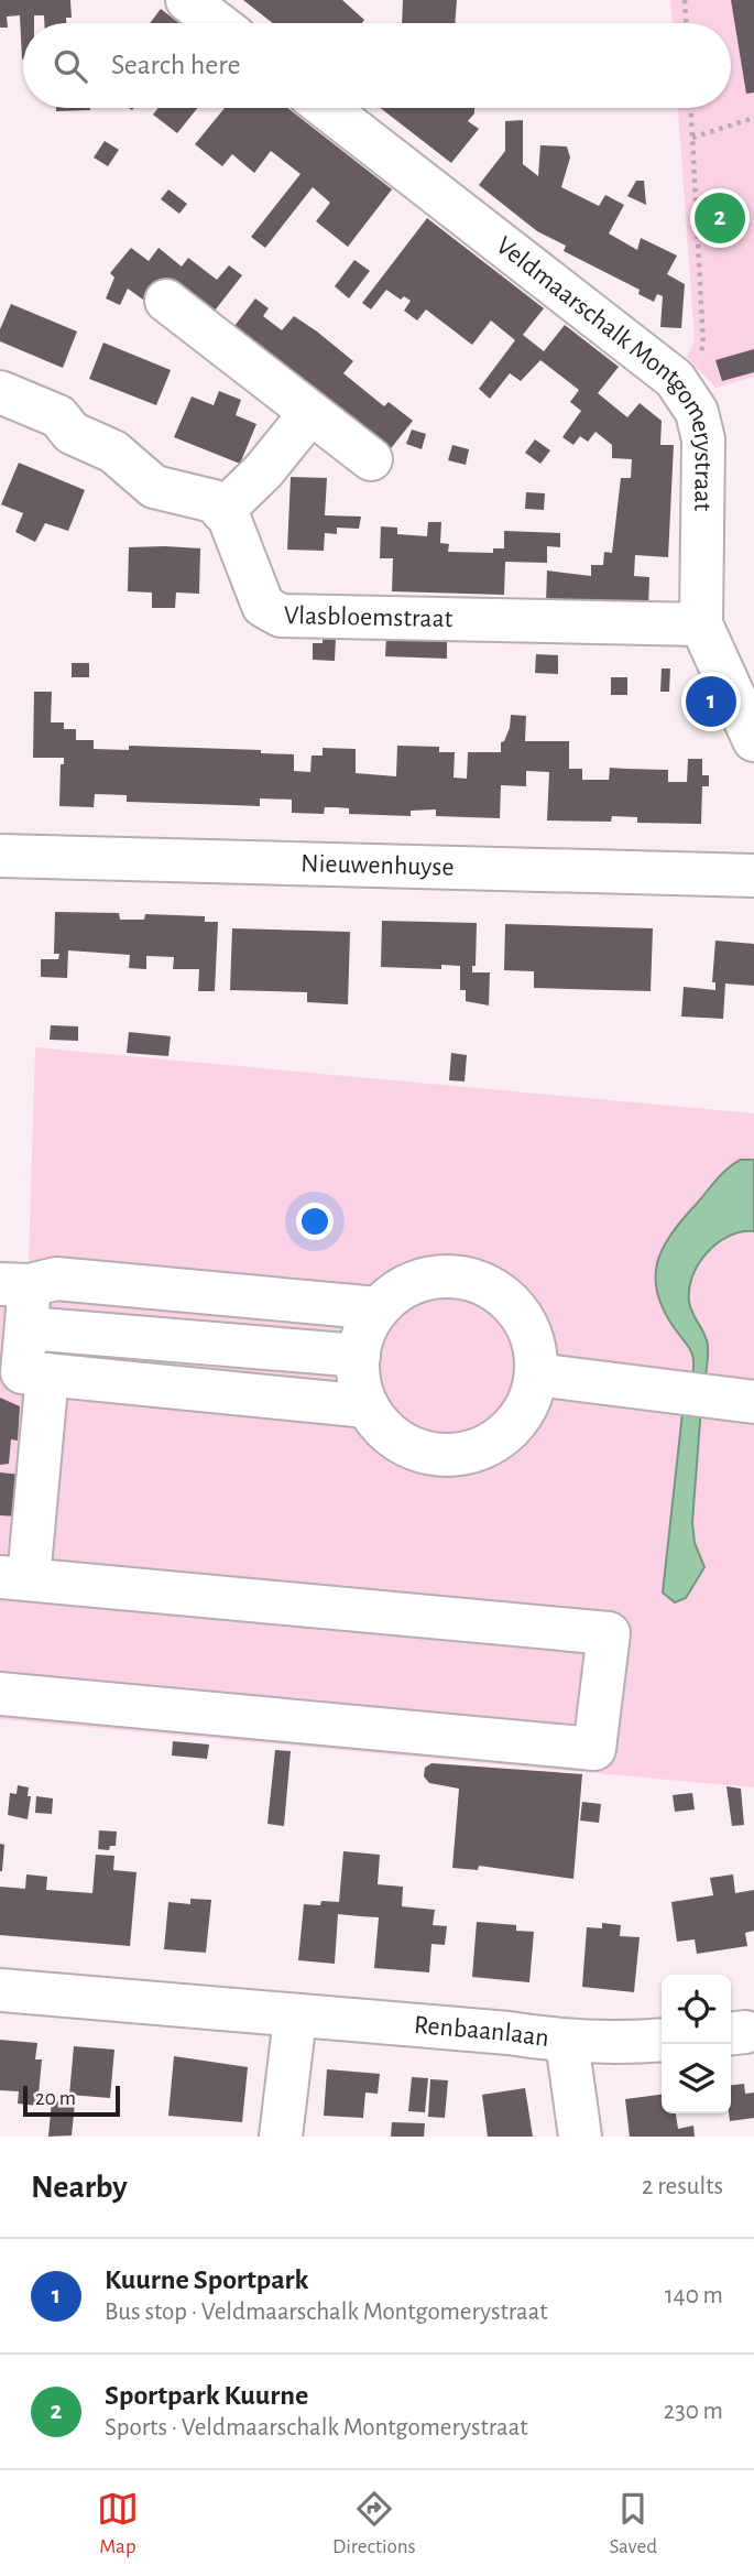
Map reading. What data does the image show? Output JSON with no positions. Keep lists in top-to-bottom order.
{
  "streets": {
    "street": [
      "Veldmaarschalk Montgomerystraat",
      "Vlasbloemstraat",
      "Nieuwenhuyse",
      "Renbaanlaan"
    ]
  },
  "crossings": [
    ["Veldmaarschalk Montgomerystraat", "Vlasbloemstraat"]
  ],
  "scale_bar": "20 m",
  "page": {
    "search": "Search here",
    "pins": ["2", "1"],
    "scale": "20 m",
    "heading": ["Nearby", "2 results"],
    "list": [
      {
        "mark": "1",
        "name": "Kuurne Sportpark",
        "note": "Bus stop · Veldmaarschalk Montgomerystraat",
        "value": "140 m"
      },
      {
        "mark": "2",
        "name": "Sportpark Kuurne",
        "note": "Sports · Veldmaarschalk Montgomerystraat",
        "value": "230 m"
      }
    ],
    "nav": ["Map", "Directions", "Saved"]
  }
}
